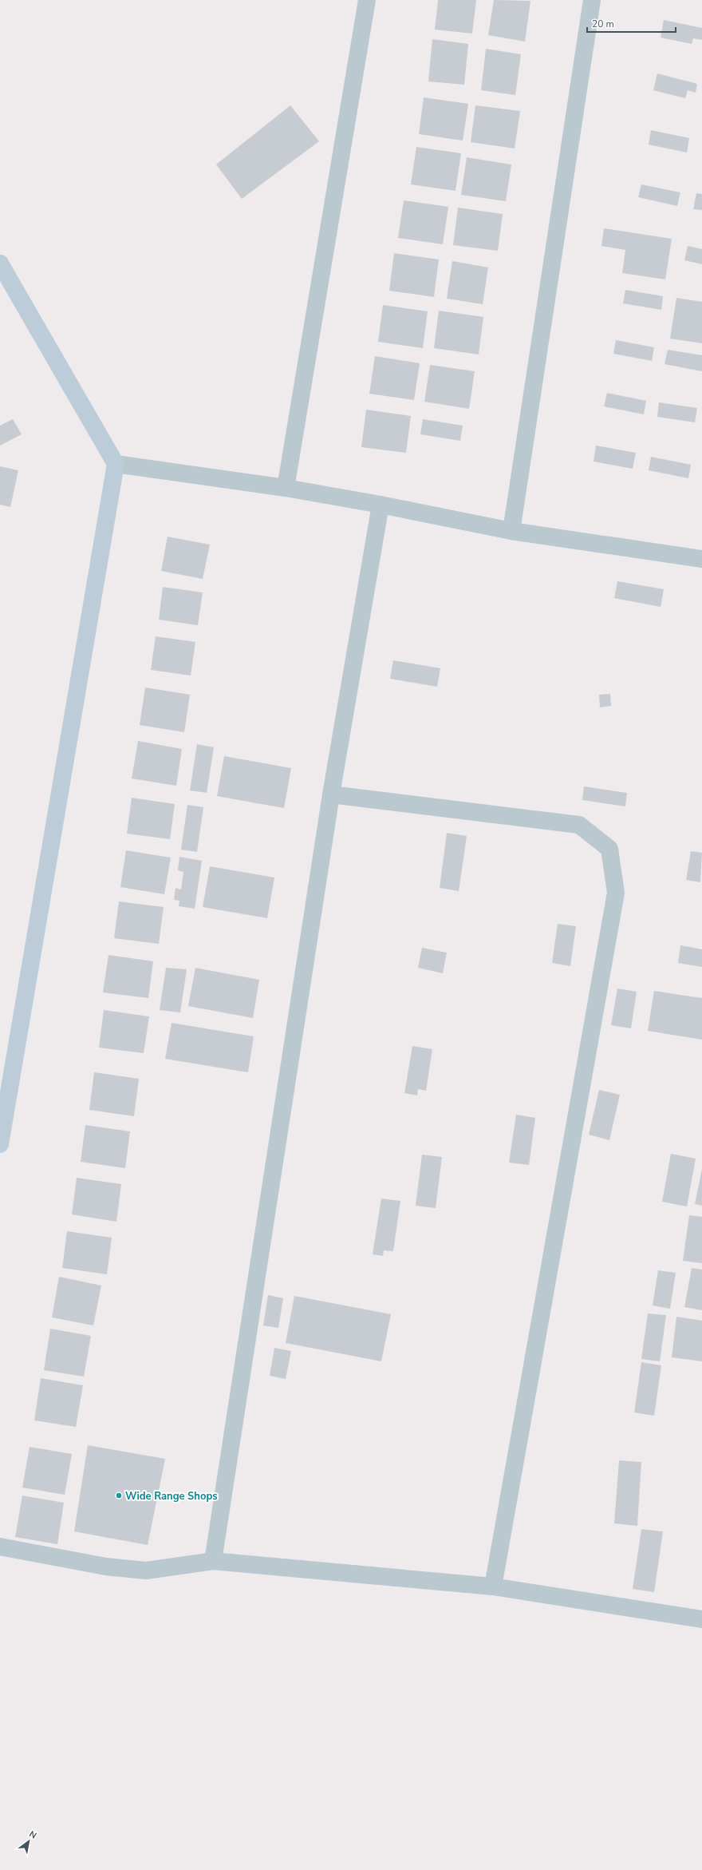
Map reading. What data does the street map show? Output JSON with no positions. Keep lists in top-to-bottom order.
{
  "places": ["Wide Range Shops"],
  "scale_bar": "20 m",
  "north": "top right"
}
